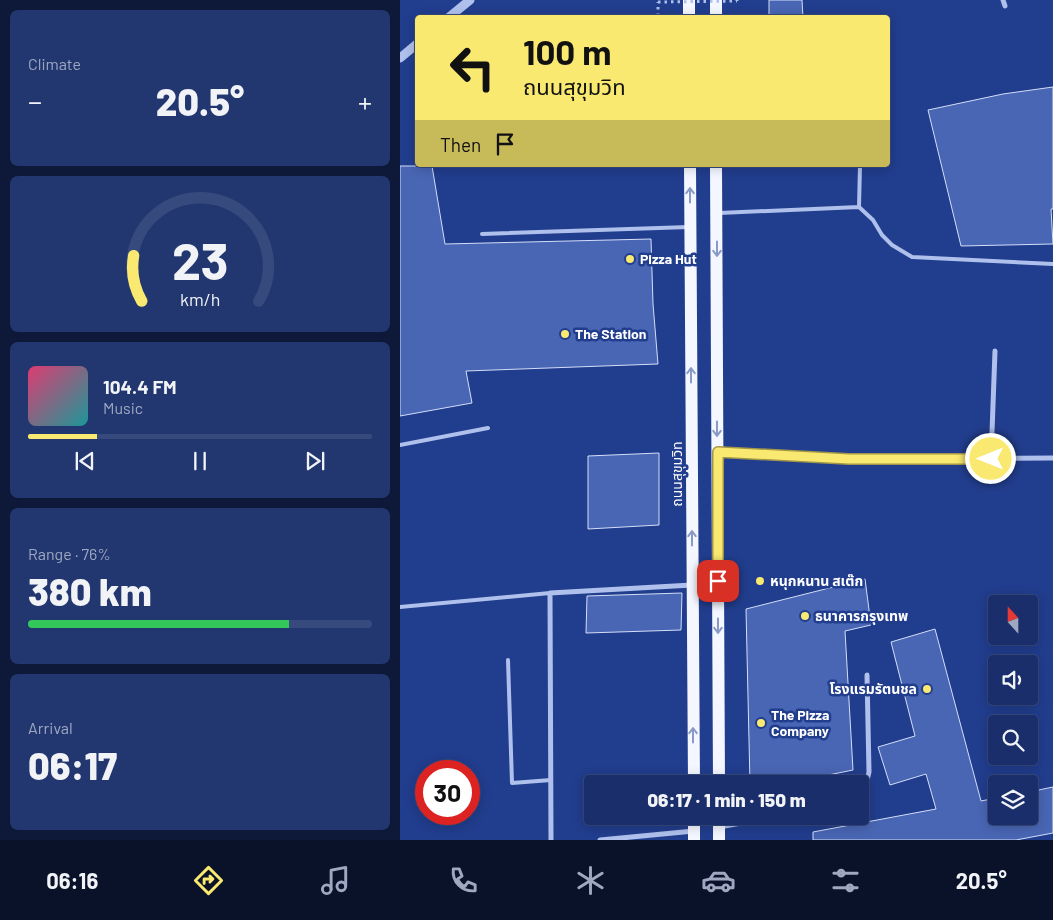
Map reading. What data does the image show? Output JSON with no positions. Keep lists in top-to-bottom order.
{
  "streets": {
    "main road": ["ถนนสุขุมวิท"]
  },
  "places": [
    "Pizza Hut",
    "The Station",
    "หนุกหนาน สเต๊ก",
    "ธนาคารกรุงเทพ",
    "โรงแรมรัตนชล",
    "The Pizza Company"
  ],
  "north": "top",
  "page": {
    "tile": [
      "Climate",
      ["Range · 76%", "380 km"],
      ["Arrival", "06:17"]
    ],
    "turn": ["100 m", "ถนนสุขุมวิท"],
    "heat": ["−", "20.5°", "+"],
    "then": "Then",
    "song": ["104.4 FM", "Music"],
    "limit": "30",
    "trip": "06:17 · 1 min · 150 m",
    "tabs": ["06:16", "20.5°"],
    "gauge": ["23", "km/h"]
  }
}
